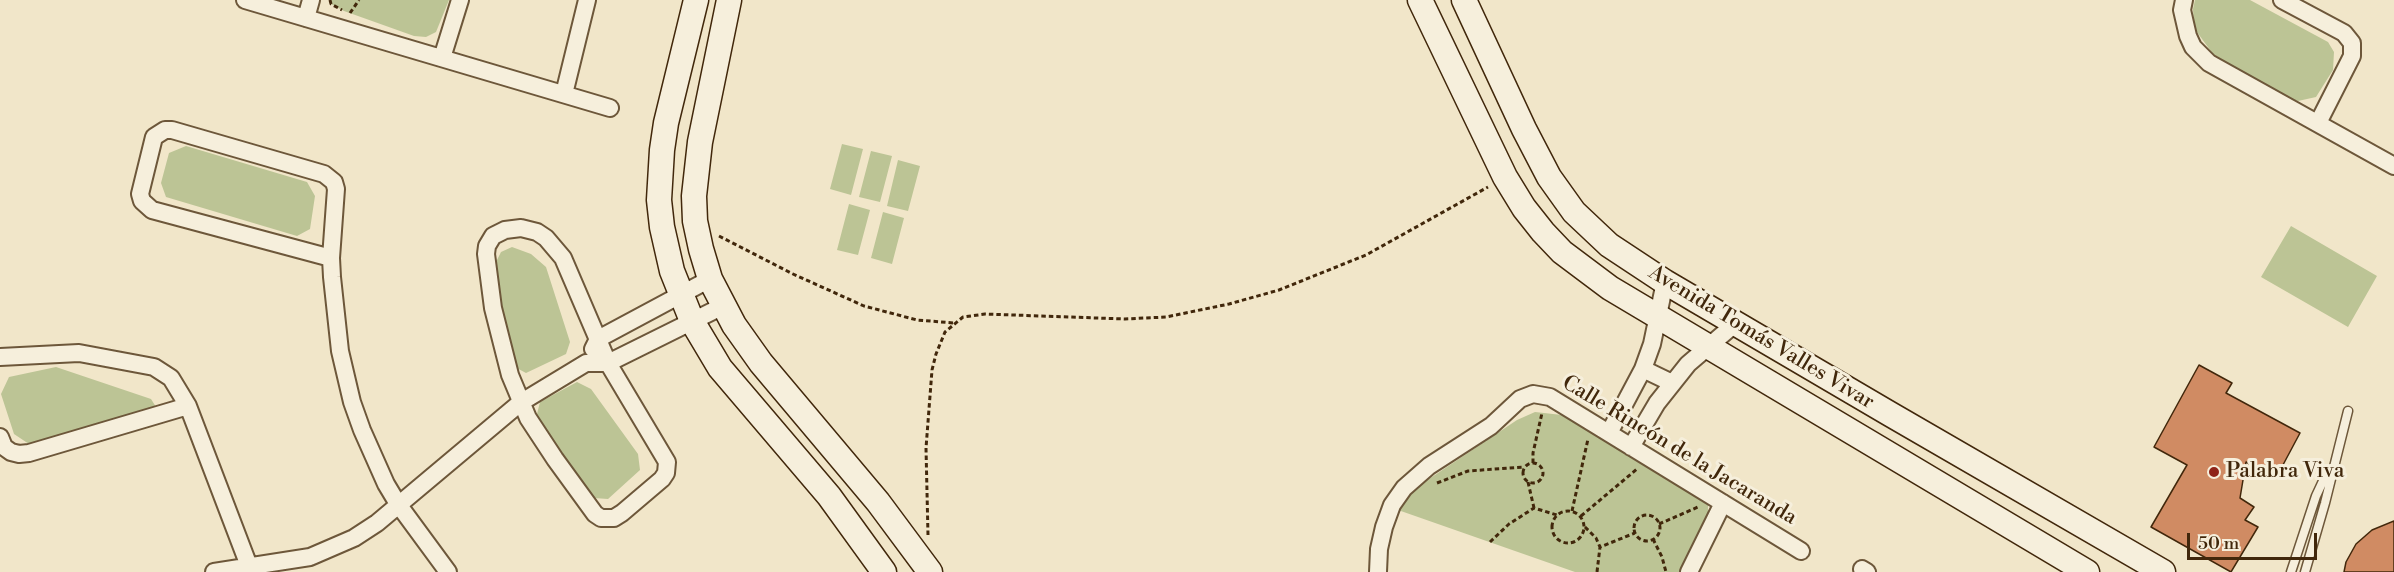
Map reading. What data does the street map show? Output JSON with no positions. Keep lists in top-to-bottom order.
{
  "streets": {
    "main road": ["Avenida Tomás Valles Vivar"],
    "street": ["Calle Rincón de la Jacaranda"]
  },
  "places": ["Palabra Viva"],
  "scale_bar": "50 m"
}
